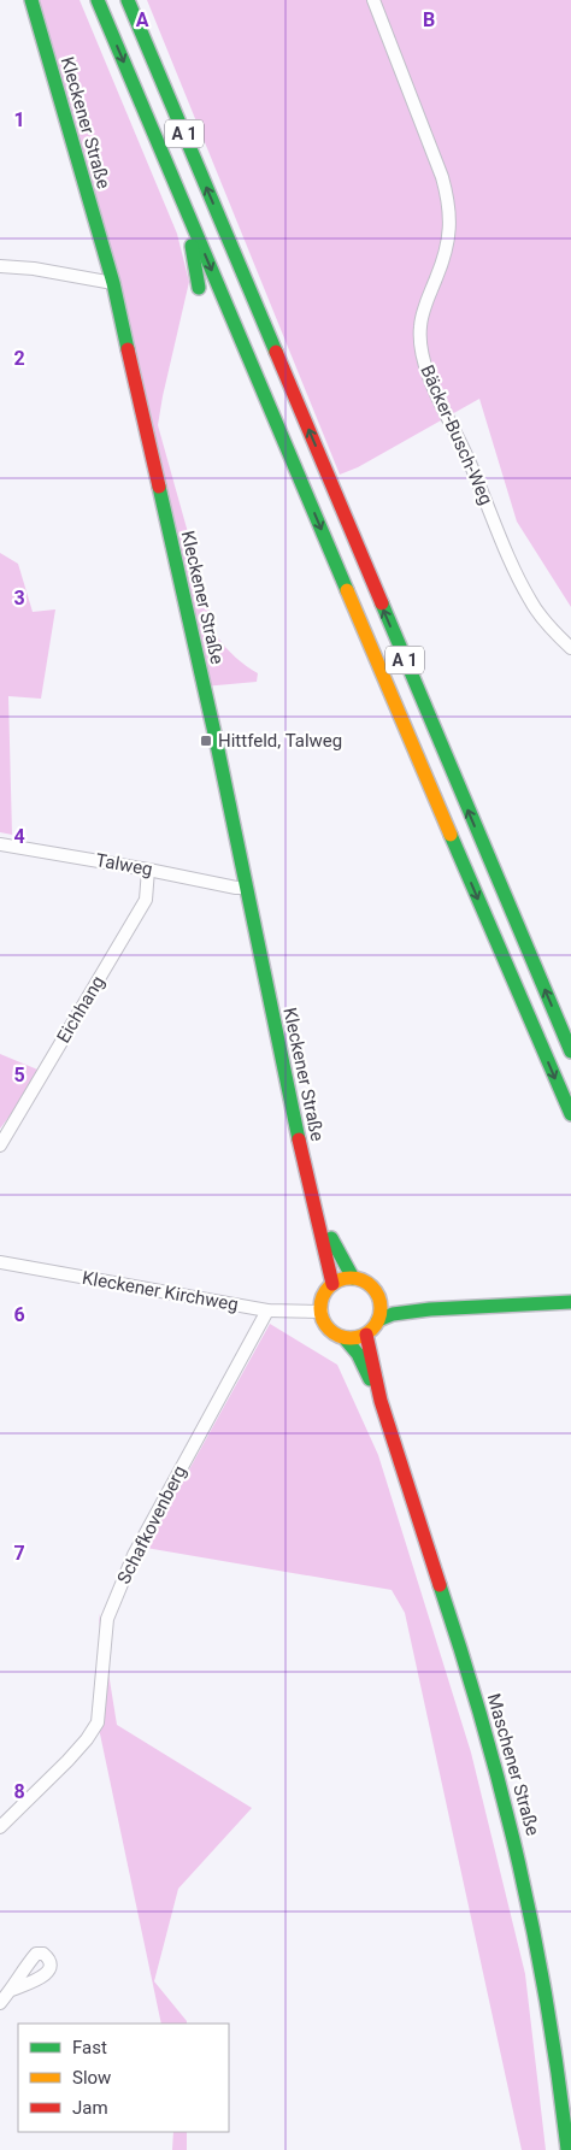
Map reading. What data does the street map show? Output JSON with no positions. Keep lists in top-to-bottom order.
{
  "streets": {
    "main road": ["Kleckener Straße", "A 1", "Maschener Straße"],
    "street": [
      "Bäcker-Busch-Weg",
      "Talweg",
      "Eichhang",
      "Kleckener Kirchweg",
      "Schafkovenberg"
    ]
  },
  "crossings": [
    ["Kleckener Straße", "Talweg"],
    ["Kleckener Straße", "Kleckener Kirchweg"],
    ["Kleckener Straße", "Maschener Straße"],
    ["Talweg", "Eichhang"],
    ["Kleckener Kirchweg", "Schafkovenberg"],
    ["Kleckener Kirchweg", "Maschener Straße"]
  ],
  "places": {
    "transit": ["Hittfeld, Talweg"]
  },
  "legend": ["Fast", "Slow", "Jam"],
  "grid": {
    "columns": ["A", "B"],
    "rows": [
      "1",
      "2",
      "3",
      "4",
      "5",
      "6",
      "7",
      "8"
    ]
  }
}
